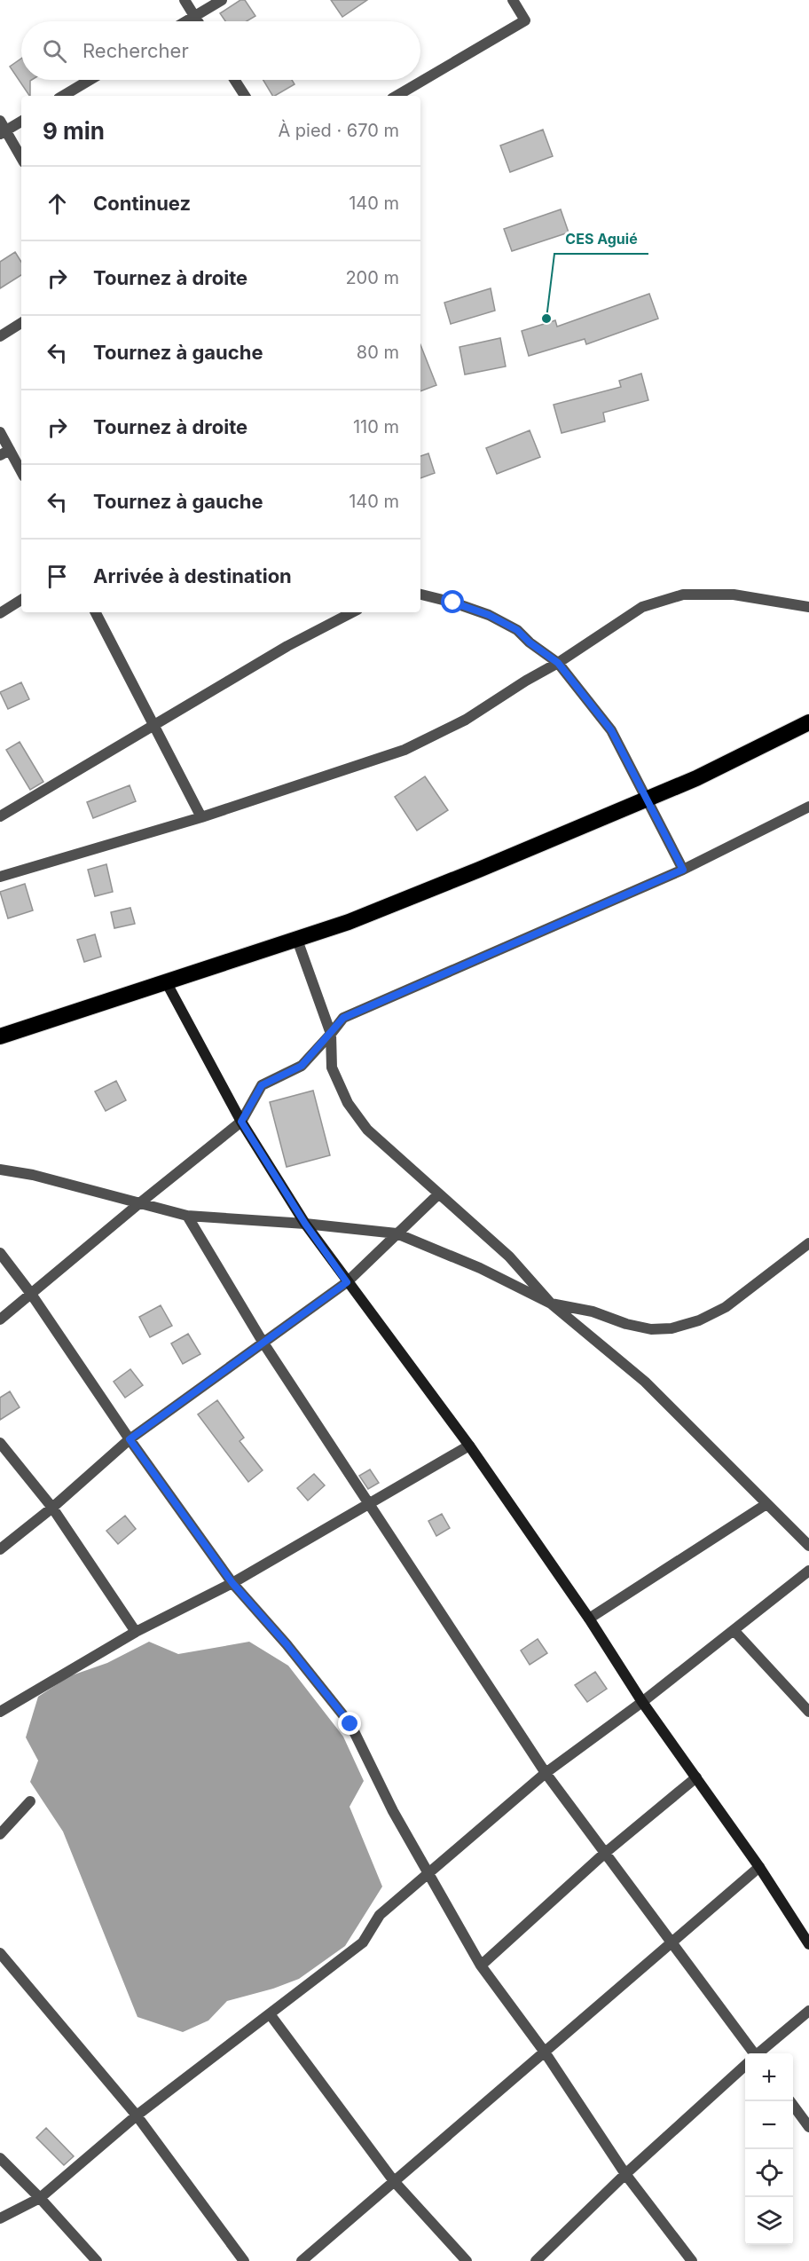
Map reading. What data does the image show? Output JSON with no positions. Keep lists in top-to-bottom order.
{
  "places": ["CES Aguié"],
  "page": {
    "search": "Rechercher",
    "heading": ["9 min", "À pied · 670 m"],
    "list": [
      ["Continuez", "140 m"],
      ["Tournez à droite", "200 m"],
      ["Tournez à gauche", "80 m"],
      ["Tournez à droite", "110 m"],
      ["Tournez à gauche", "140 m"],
      "Arrivée à destination"
    ],
    "map_buttons": ["+", "−"]
  }
}
